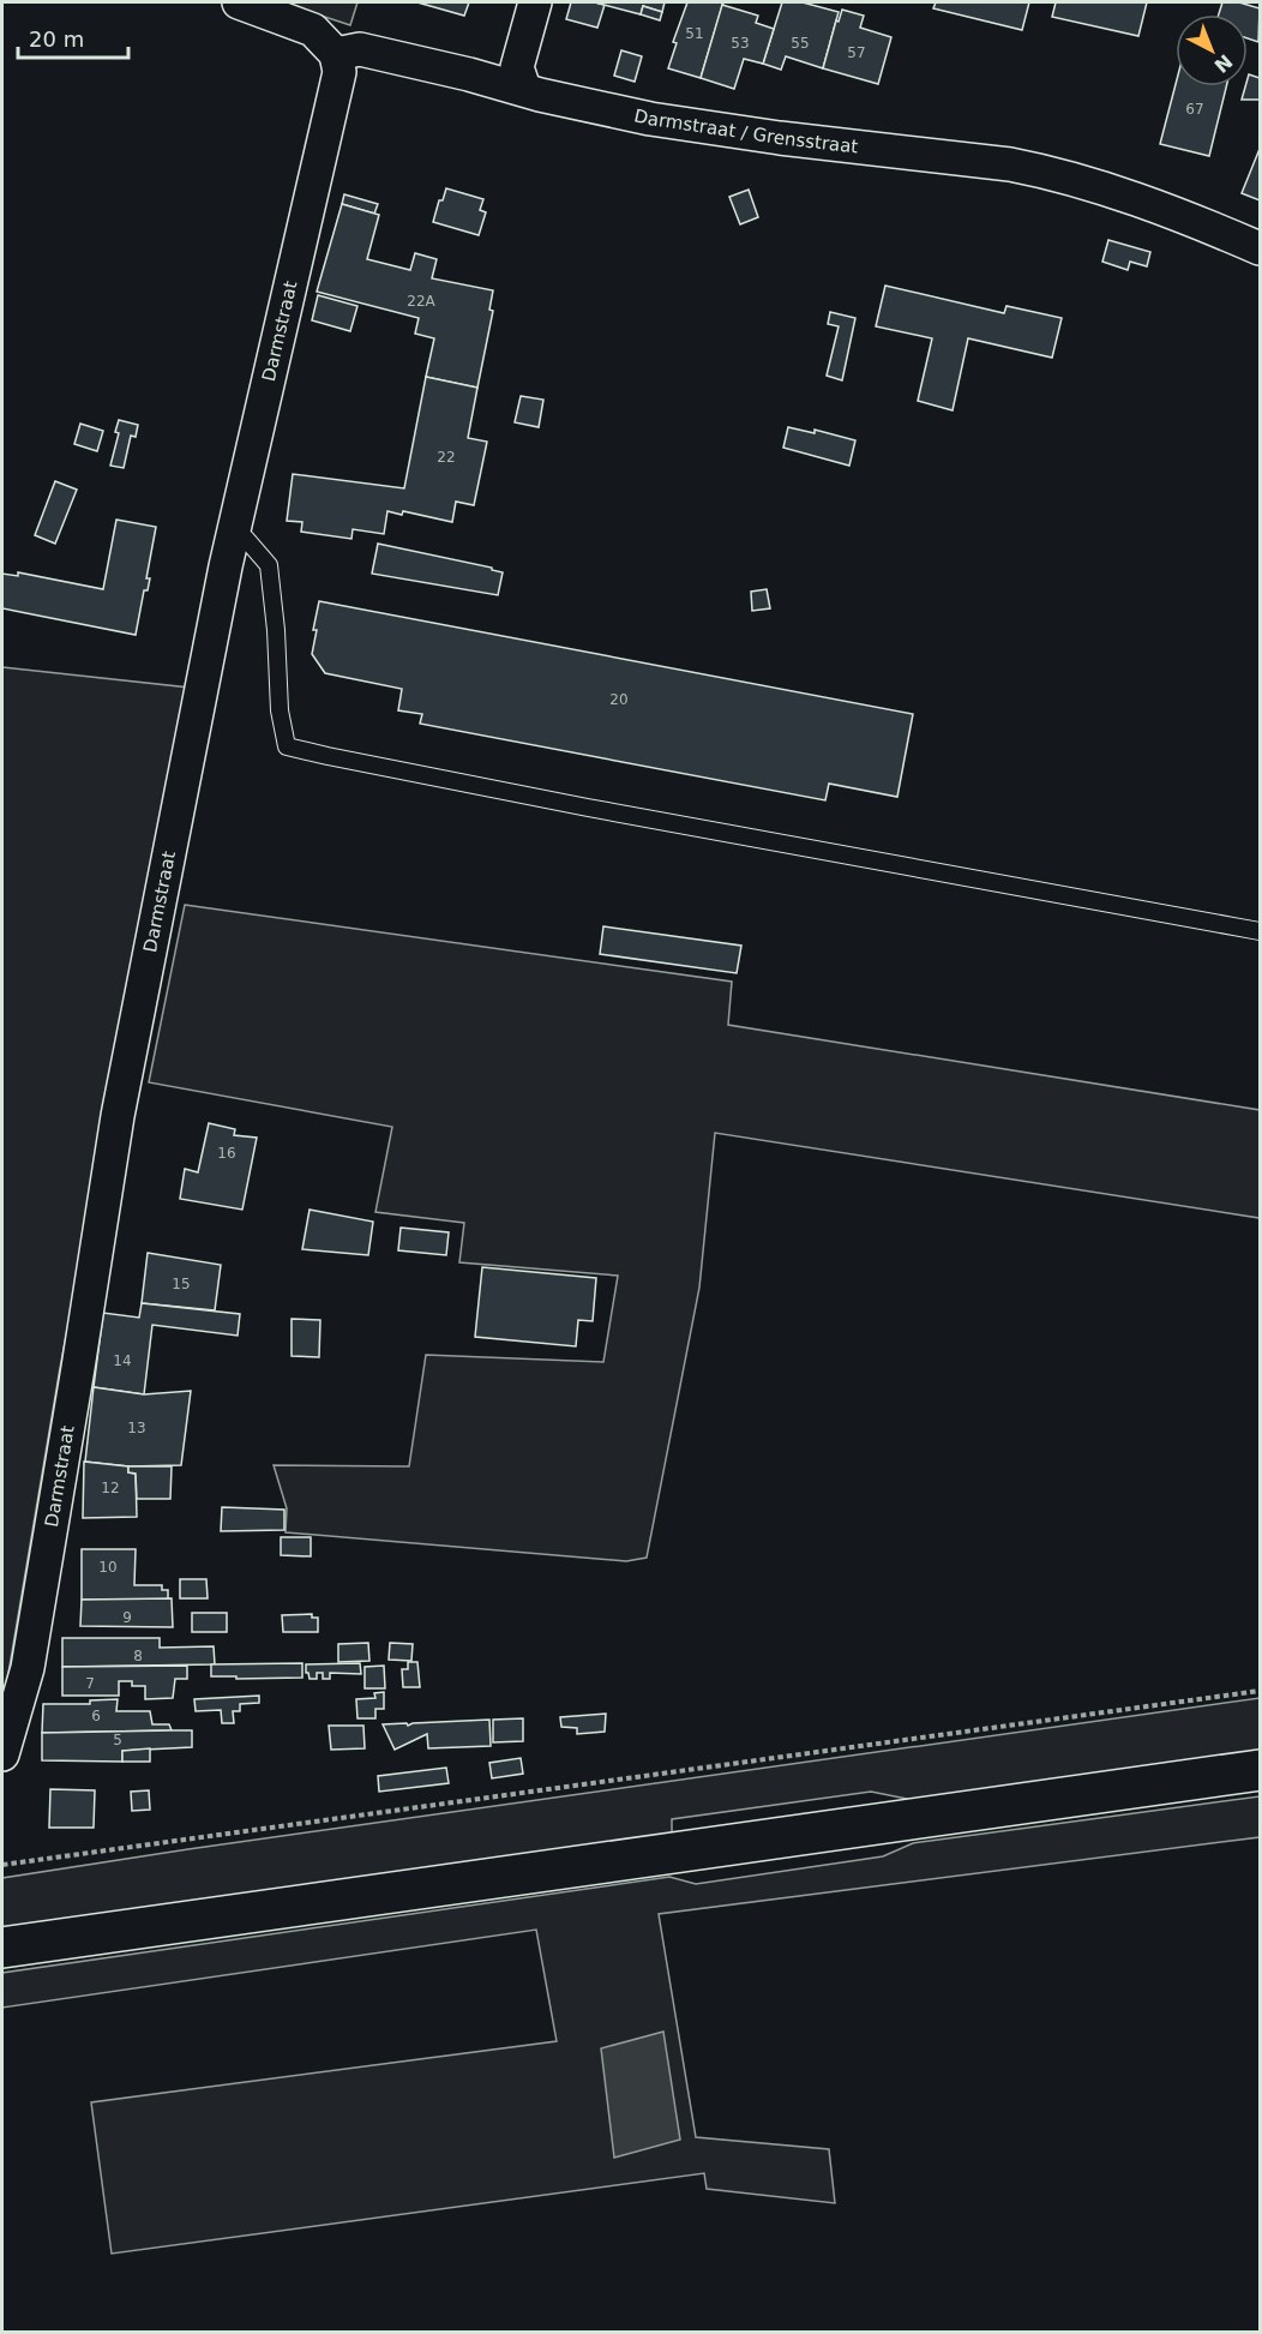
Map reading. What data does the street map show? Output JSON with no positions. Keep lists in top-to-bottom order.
{
  "streets": {
    "street": ["Darmstraat / Grensstraat", "Darmstraat"]
  },
  "crossings": [
    ["Darmstraat / Grensstraat", "Darmstraat"]
  ],
  "house_numbers": [
    "51",
    "53",
    "55",
    "57",
    "67",
    "22A",
    "22",
    "20",
    "16",
    "15",
    "14",
    "13",
    "12",
    "10",
    "9",
    "8",
    "7",
    "6",
    "5"
  ],
  "scale_bar": "20 m",
  "north": "bottom right"
}
